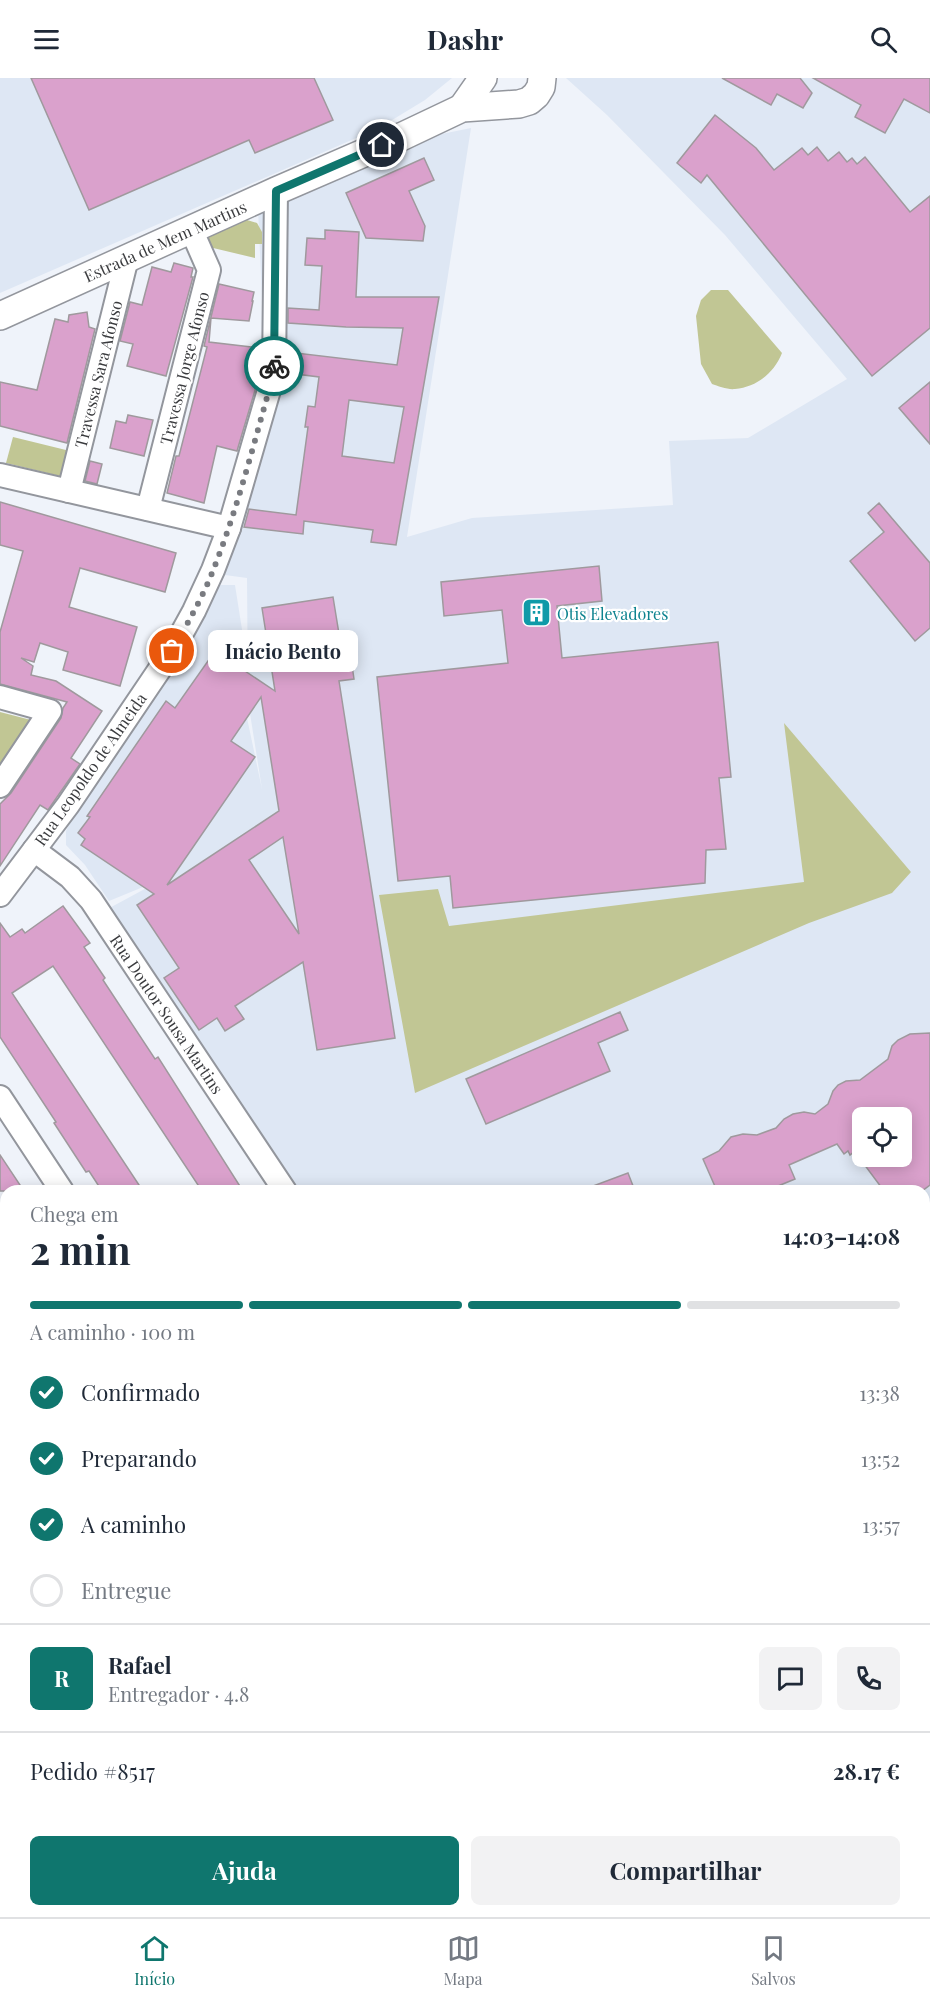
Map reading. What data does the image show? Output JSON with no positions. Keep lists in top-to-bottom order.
{
  "streets": {
    "street": [
      "Estrada de Mem Martins",
      "Travessa Jorge Afonso",
      "Travessa Sara Afonso",
      "Rua Leopoldo de Almeida",
      "Rua Doutor Sousa Martins"
    ]
  },
  "crossings": [
    ["Estrada de Mem Martins", "Travessa Jorge Afonso"],
    ["Estrada de Mem Martins", "Travessa Sara Afonso"],
    ["Estrada de Mem Martins", "Rua Leopoldo de Almeida"],
    ["Rua Leopoldo de Almeida", "Rua Doutor Sousa Martins"]
  ],
  "places": {
    "building": ["Otis Elevadores"],
    "other": ["Inácio Bento"]
  },
  "page": {
    "header": "Dashr",
    "bubble": "Inácio Bento",
    "heading": ["2 min", "Chega em", "14:03–14:08"],
    "panel": [
      "Rafael",
      "Entregador · 4.8",
      "Pedido #8517",
      "28.17 €"
    ],
    "bar": "A caminho · 100 m",
    "list": [
      ["Confirmado", "13:38"],
      ["Preparando", "13:52"],
      ["A caminho", "13:57"],
      "Entregue"
    ],
    "round": "R",
    "buttons": ["Ajuda", "Compartilhar"],
    "tabs": ["Início", "Mapa", "Salvos"]
  }
}
